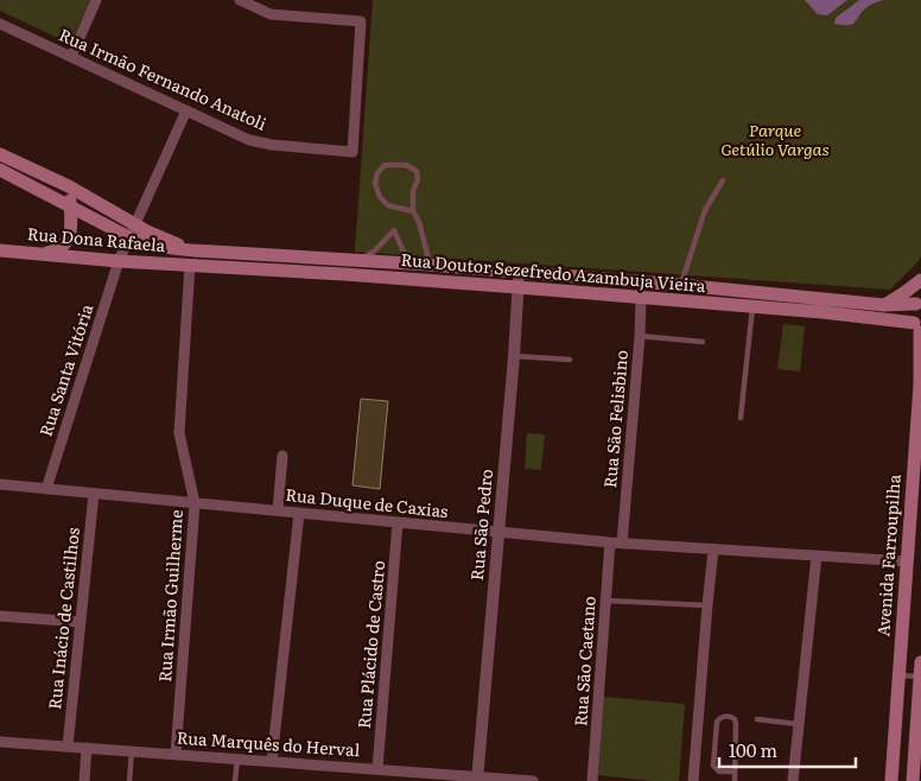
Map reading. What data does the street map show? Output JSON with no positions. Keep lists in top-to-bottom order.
{
  "streets": {
    "main road": ["Rua Dona Rafaela", "Rua Doutor Sezefredo Azambuja Vieira", "Avenida Farroupilha"],
    "street": [
      "Rua Irmão Fernando Anatoli",
      "Rua Santa Vitória",
      "Rua São Felisbino",
      "Rua Duque de Caxias",
      "Rua São Pedro",
      "Rua Irmão Guilherme",
      "Rua Inácio de Castilhos",
      "Rua Plácido de Castro",
      "Rua São Caetano",
      "Rua Marquês do Herval"
    ]
  },
  "crossings": [
    ["Rua Irmão Fernando Anatoli", "Rua Santa Vitória"],
    ["Rua Dona Rafaela", "Rua Doutor Sezefredo Azambuja Vieira"],
    ["Rua Dona Rafaela", "Rua Santa Vitória"],
    ["Rua Dona Rafaela", "Rua Irmão Guilherme"],
    ["Rua Doutor Sezefredo Azambuja Vieira", "Rua Santa Vitória"],
    ["Rua Doutor Sezefredo Azambuja Vieira", "Rua São Felisbino"],
    ["Rua Doutor Sezefredo Azambuja Vieira", "Rua São Pedro"],
    ["Rua Doutor Sezefredo Azambuja Vieira", "Avenida Farroupilha"],
    ["Rua Doutor Sezefredo Azambuja Vieira", "Rua Irmão Guilherme"],
    ["Rua Santa Vitória", "Rua Duque de Caxias"],
    ["Rua São Felisbino", "Rua Duque de Caxias"],
    ["Rua Duque de Caxias", "Rua São Pedro"],
    ["Rua Duque de Caxias", "Avenida Farroupilha"],
    ["Rua Duque de Caxias", "Rua Irmão Guilherme"],
    ["Rua Duque de Caxias", "Rua Inácio de Castilhos"],
    ["Rua Duque de Caxias", "Rua Plácido de Castro"],
    ["Rua Duque de Caxias", "Rua São Caetano"],
    ["Rua São Pedro", "Rua Marquês do Herval"],
    ["Rua Irmão Guilherme", "Rua Marquês do Herval"],
    ["Rua Inácio de Castilhos", "Rua Marquês do Herval"],
    ["Rua Plácido de Castro", "Rua Marquês do Herval"]
  ],
  "parks": ["Parque Getúlio Vargas"],
  "scale_bar": "100 m"
}
